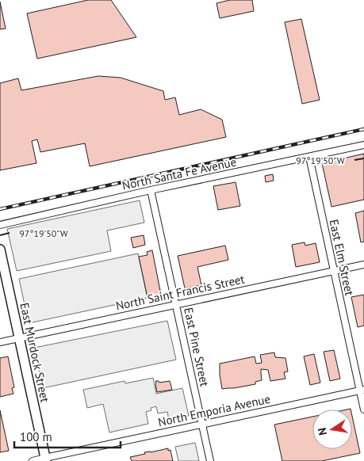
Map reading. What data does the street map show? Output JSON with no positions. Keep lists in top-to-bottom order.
{
  "streets": {
    "street": [
      "North Santa Fe Avenue",
      "East Elm Street",
      "North Saint Francis Street",
      "East Pine Street",
      "East Murdock Street",
      "North Emporia Avenue"
    ]
  },
  "crossings": [
    ["North Santa Fe Avenue", "East Elm Street"],
    ["North Santa Fe Avenue", "East Pine Street"],
    ["East Elm Street", "North Saint Francis Street"],
    ["East Elm Street", "North Emporia Avenue"],
    ["North Saint Francis Street", "East Pine Street"],
    ["North Saint Francis Street", "East Murdock Street"],
    ["East Pine Street", "North Emporia Avenue"],
    ["East Murdock Street", "North Emporia Avenue"]
  ],
  "scale_bar": "100 m",
  "north": "left",
  "coordinates": ["97°19'50\"W"]
}
